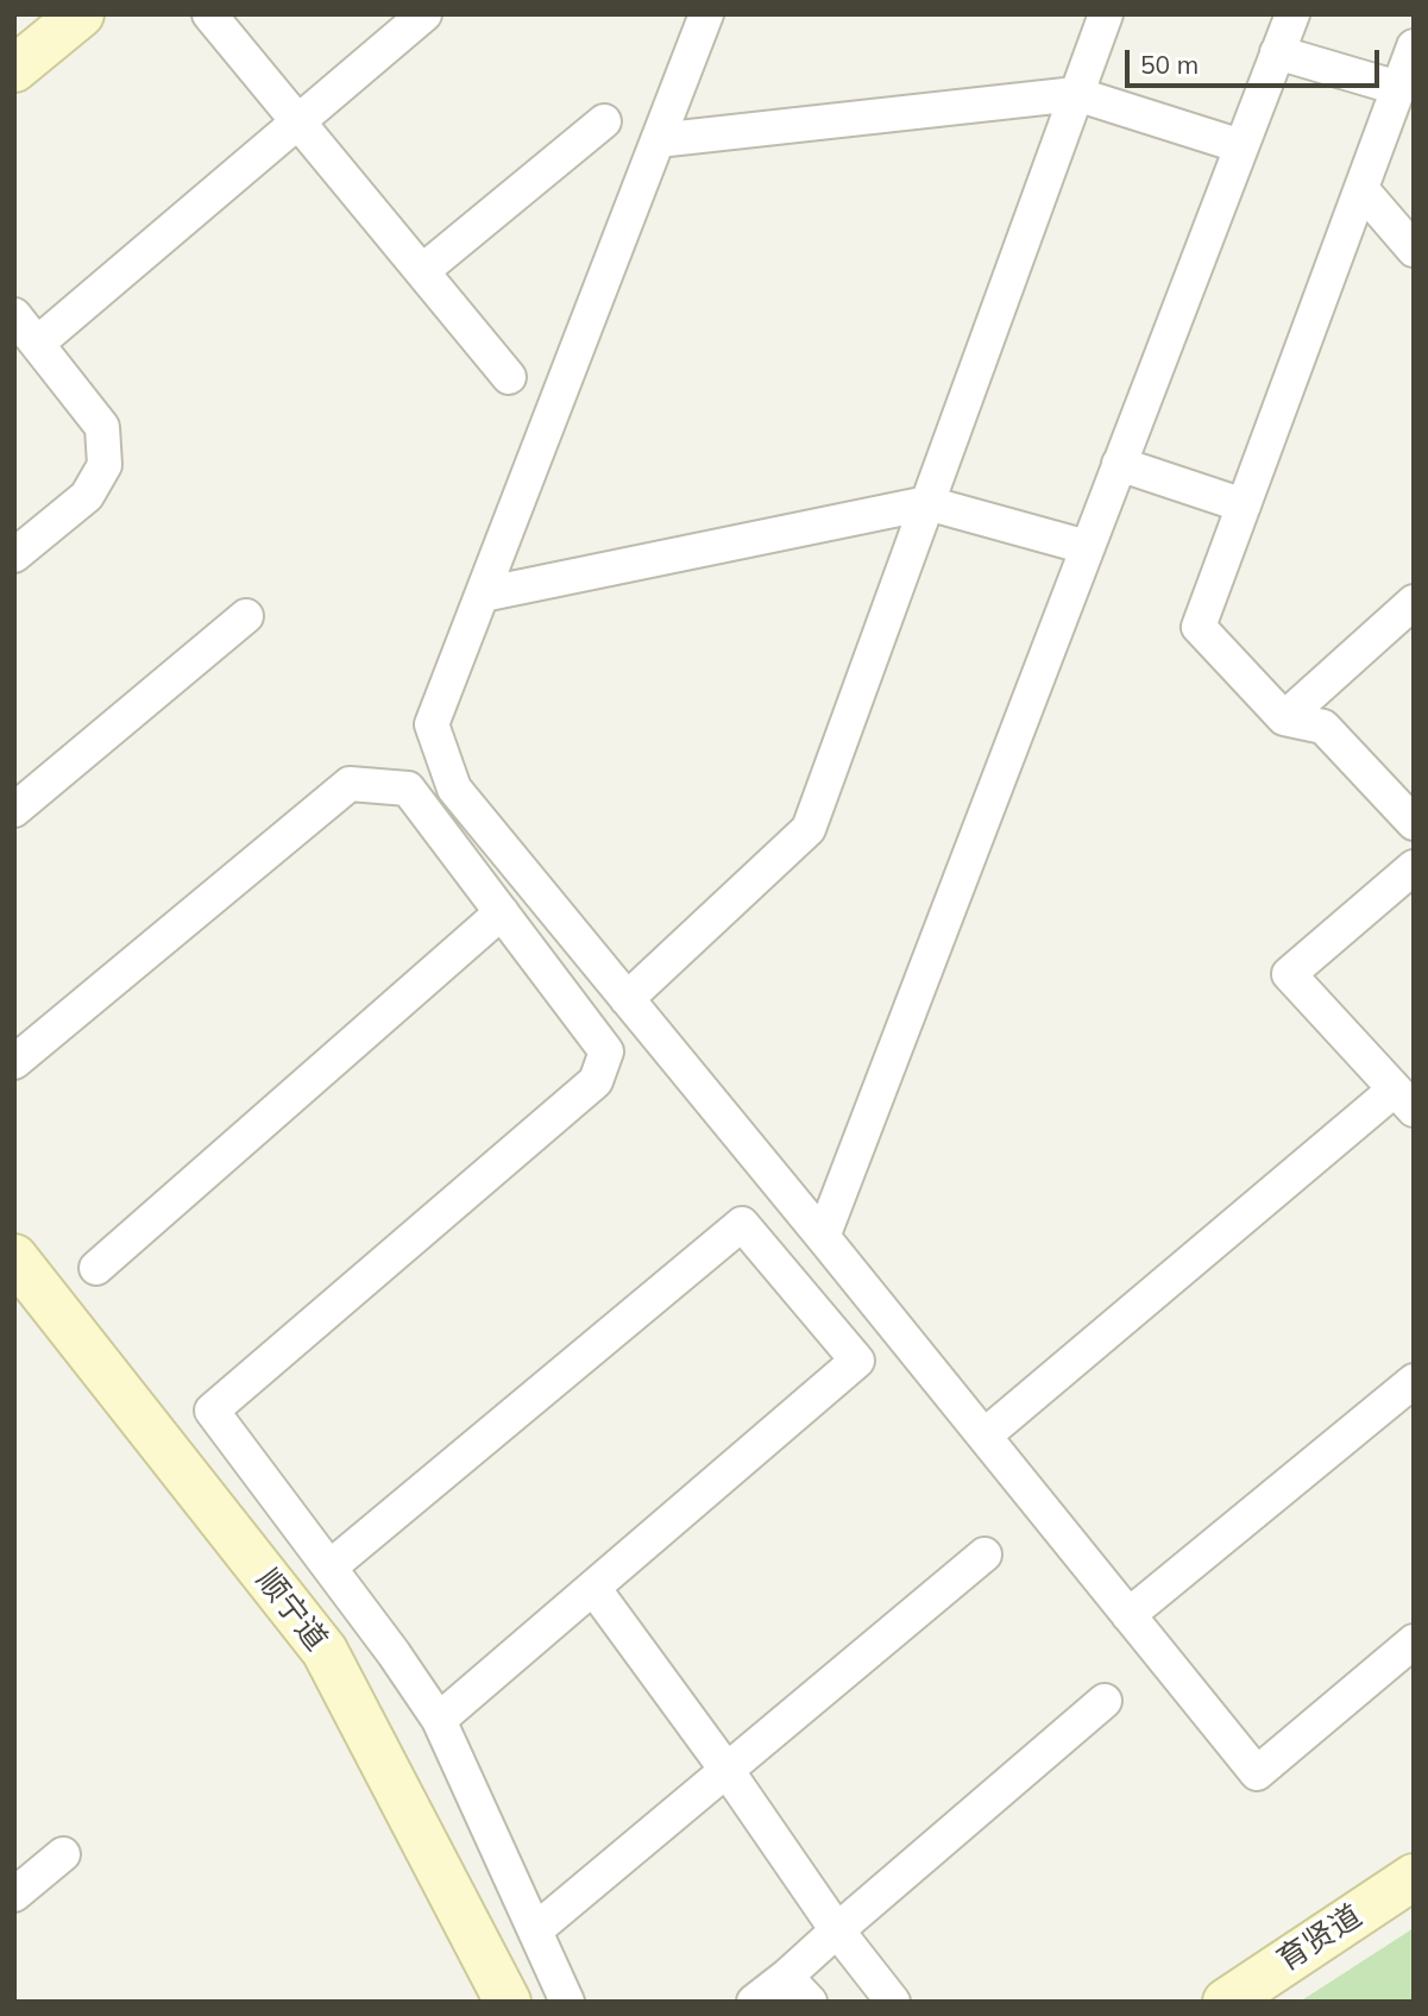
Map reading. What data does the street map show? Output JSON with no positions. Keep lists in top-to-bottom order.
{
  "streets": {
    "street": ["顺宁道", "育贤道"]
  },
  "scale_bar": "50 m"
}
